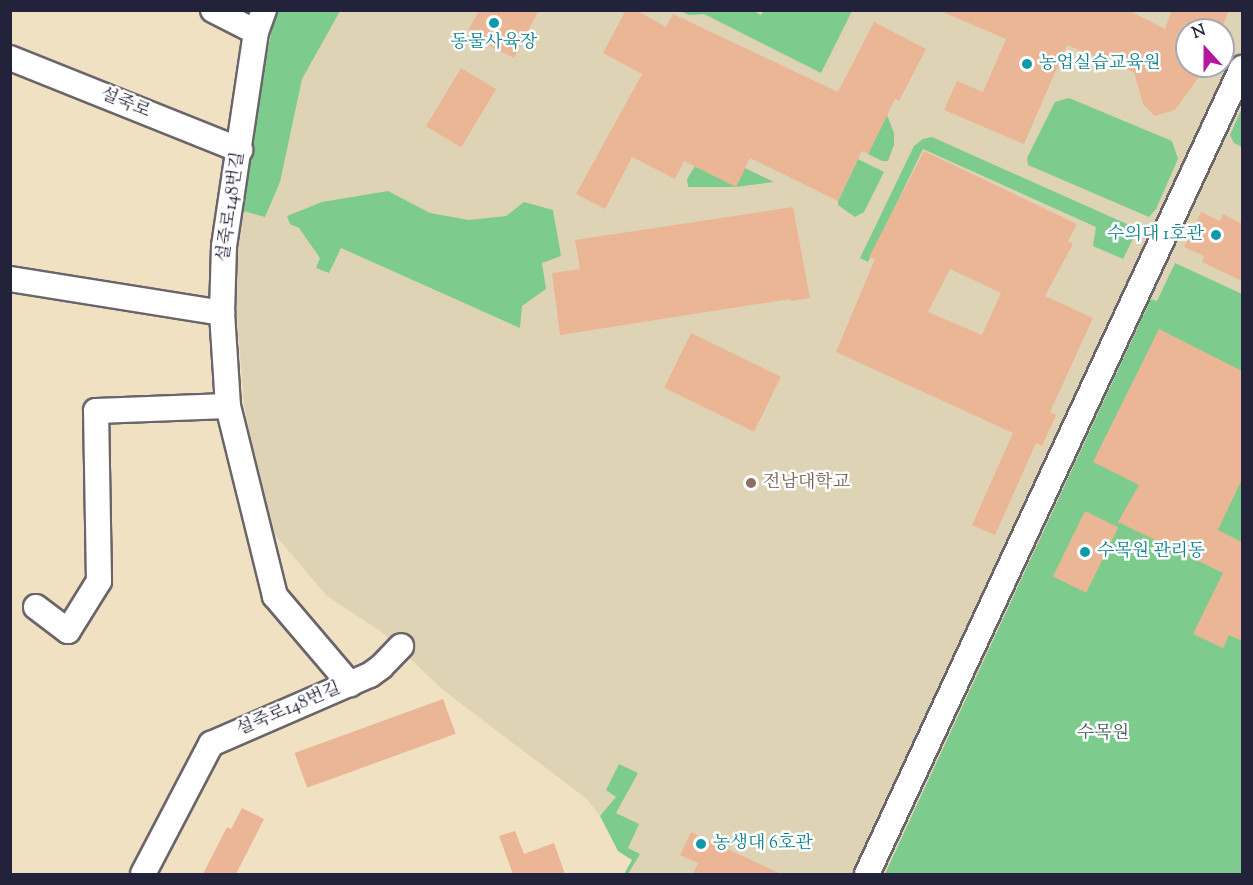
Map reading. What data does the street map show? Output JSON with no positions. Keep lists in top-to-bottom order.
{
  "streets": {
    "street": ["설죽로", "설죽로148번길"]
  },
  "crossings": [
    ["설죽로", "설죽로148번길"]
  ],
  "parks": ["수목원"],
  "places": [
    "동물사육장",
    "농업실습교육원",
    "수의대 1호관",
    "전남대학교",
    "수목원 관리동",
    "농생대 6호관"
  ],
  "north": "top"
}
